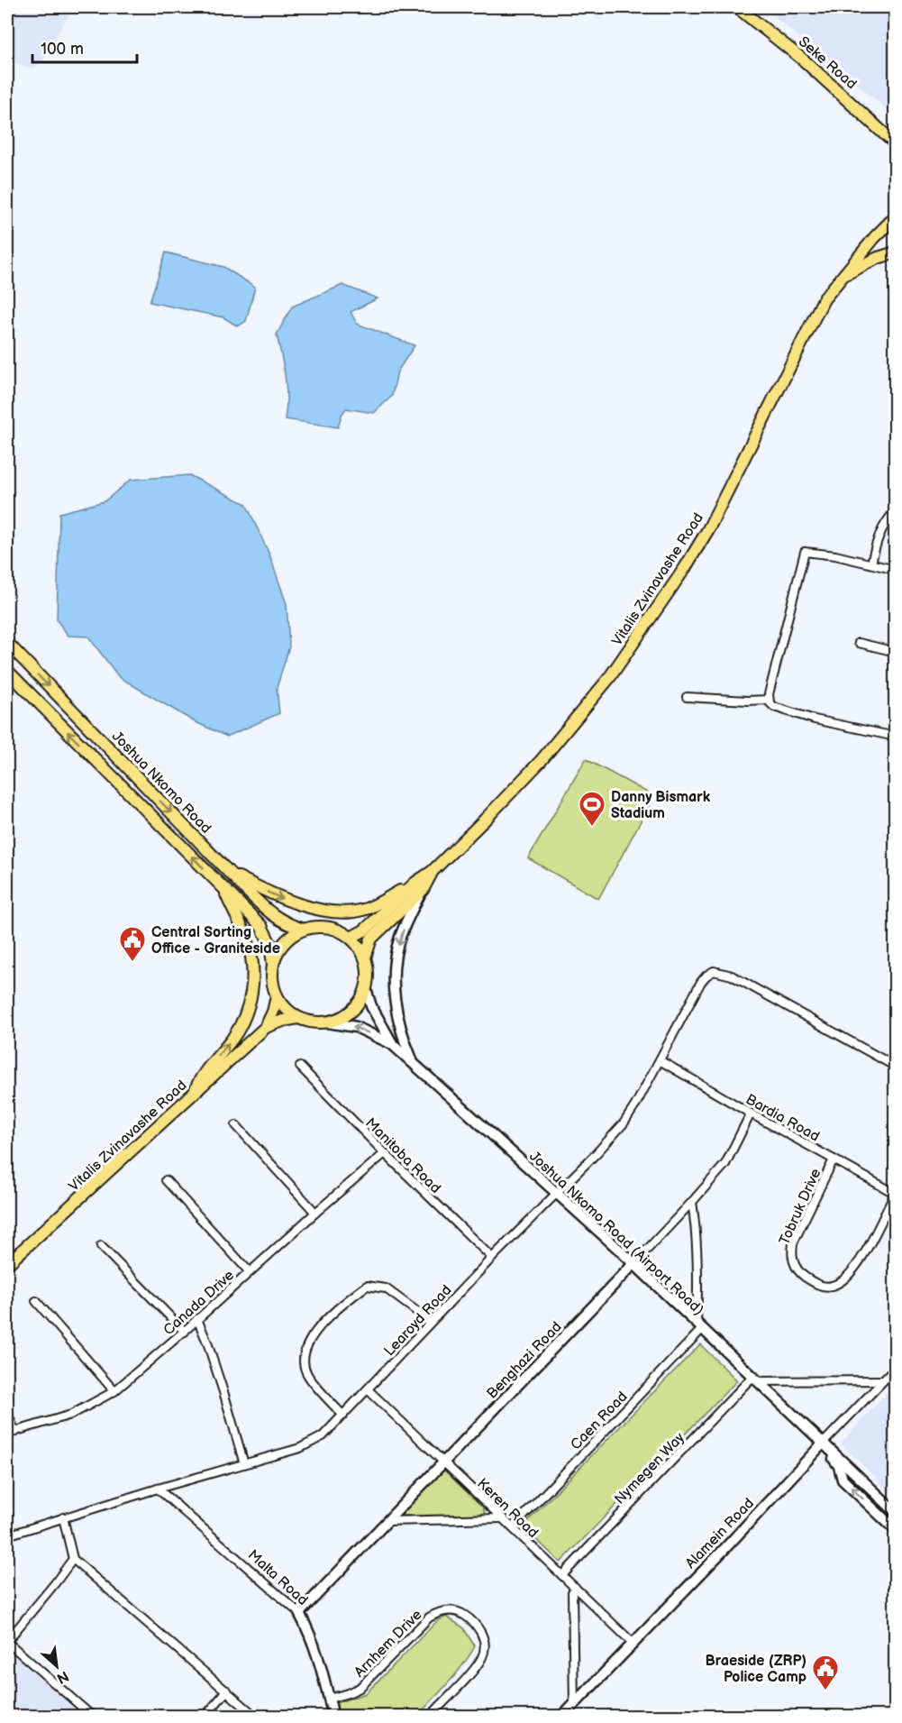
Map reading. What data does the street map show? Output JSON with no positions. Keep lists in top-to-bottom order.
{
  "streets": {
    "main road": ["Seke Road", "Vitalis Zvinavashe Road", "Joshua Nkomo Road"],
    "street": [
      "Bardia Road",
      "Manitoba Road",
      "Tobruk Drive",
      "Joshua Nkomo Road (Airport Road)",
      "Canada Drive",
      "Learoyd Road",
      "Benghazi Road",
      "Caen Road",
      "Nymegen Way",
      "Keren Road",
      "Alamein Road",
      "Malta Road",
      "Arnhem Drive"
    ]
  },
  "crossings": [
    ["Vitalis Zvinavashe Road", "Joshua Nkomo Road"],
    ["Bardia Road", "Tobruk Drive"],
    ["Bardia Road", "Learoyd Road"],
    ["Bardia Road", "Benghazi Road"],
    ["Manitoba Road", "Canada Drive"],
    ["Manitoba Road", "Learoyd Road"],
    ["Joshua Nkomo Road (Airport Road)", "Learoyd Road"],
    ["Joshua Nkomo Road (Airport Road)", "Benghazi Road"],
    ["Joshua Nkomo Road (Airport Road)", "Caen Road"],
    ["Joshua Nkomo Road (Airport Road)", "Nymegen Way"],
    ["Joshua Nkomo Road (Airport Road)", "Alamein Road"],
    ["Learoyd Road", "Keren Road"],
    ["Learoyd Road", "Malta Road"],
    ["Benghazi Road", "Keren Road"],
    ["Benghazi Road", "Malta Road"],
    ["Caen Road", "Keren Road"],
    ["Nymegen Way", "Keren Road"],
    ["Keren Road", "Alamein Road"],
    ["Malta Road", "Arnhem Drive"]
  ],
  "places": {
    "sports": ["Danny Bismark Stadium"],
    "public building": ["Central Sorting Office - Graniteside", "Braeside (ZRP) Police Camp"]
  },
  "scale_bar": "100 m",
  "north": "bottom right"
}
